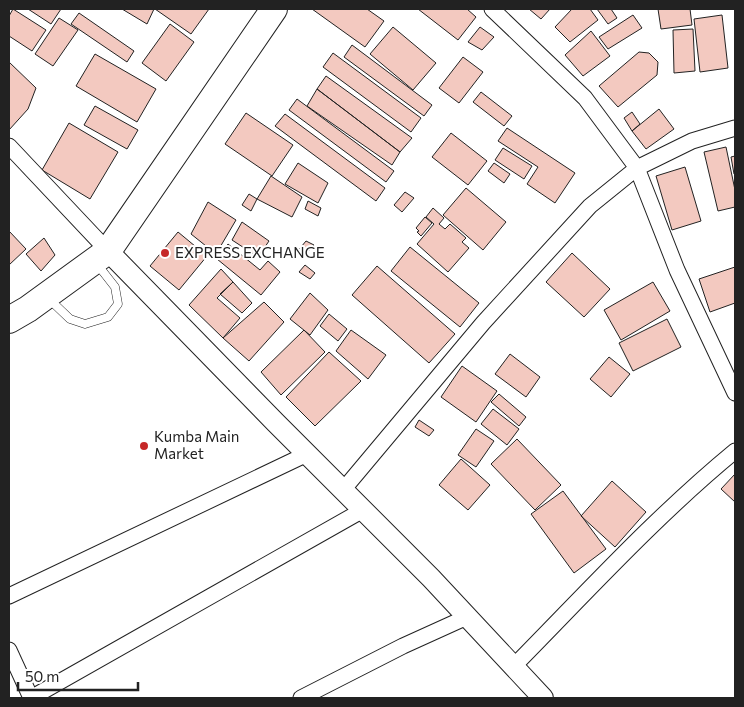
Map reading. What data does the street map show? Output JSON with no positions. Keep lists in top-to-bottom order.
{
  "places": ["EXPRESS EXCHANGE", "Kumba Main Market"],
  "scale_bar": "50 m"
}
